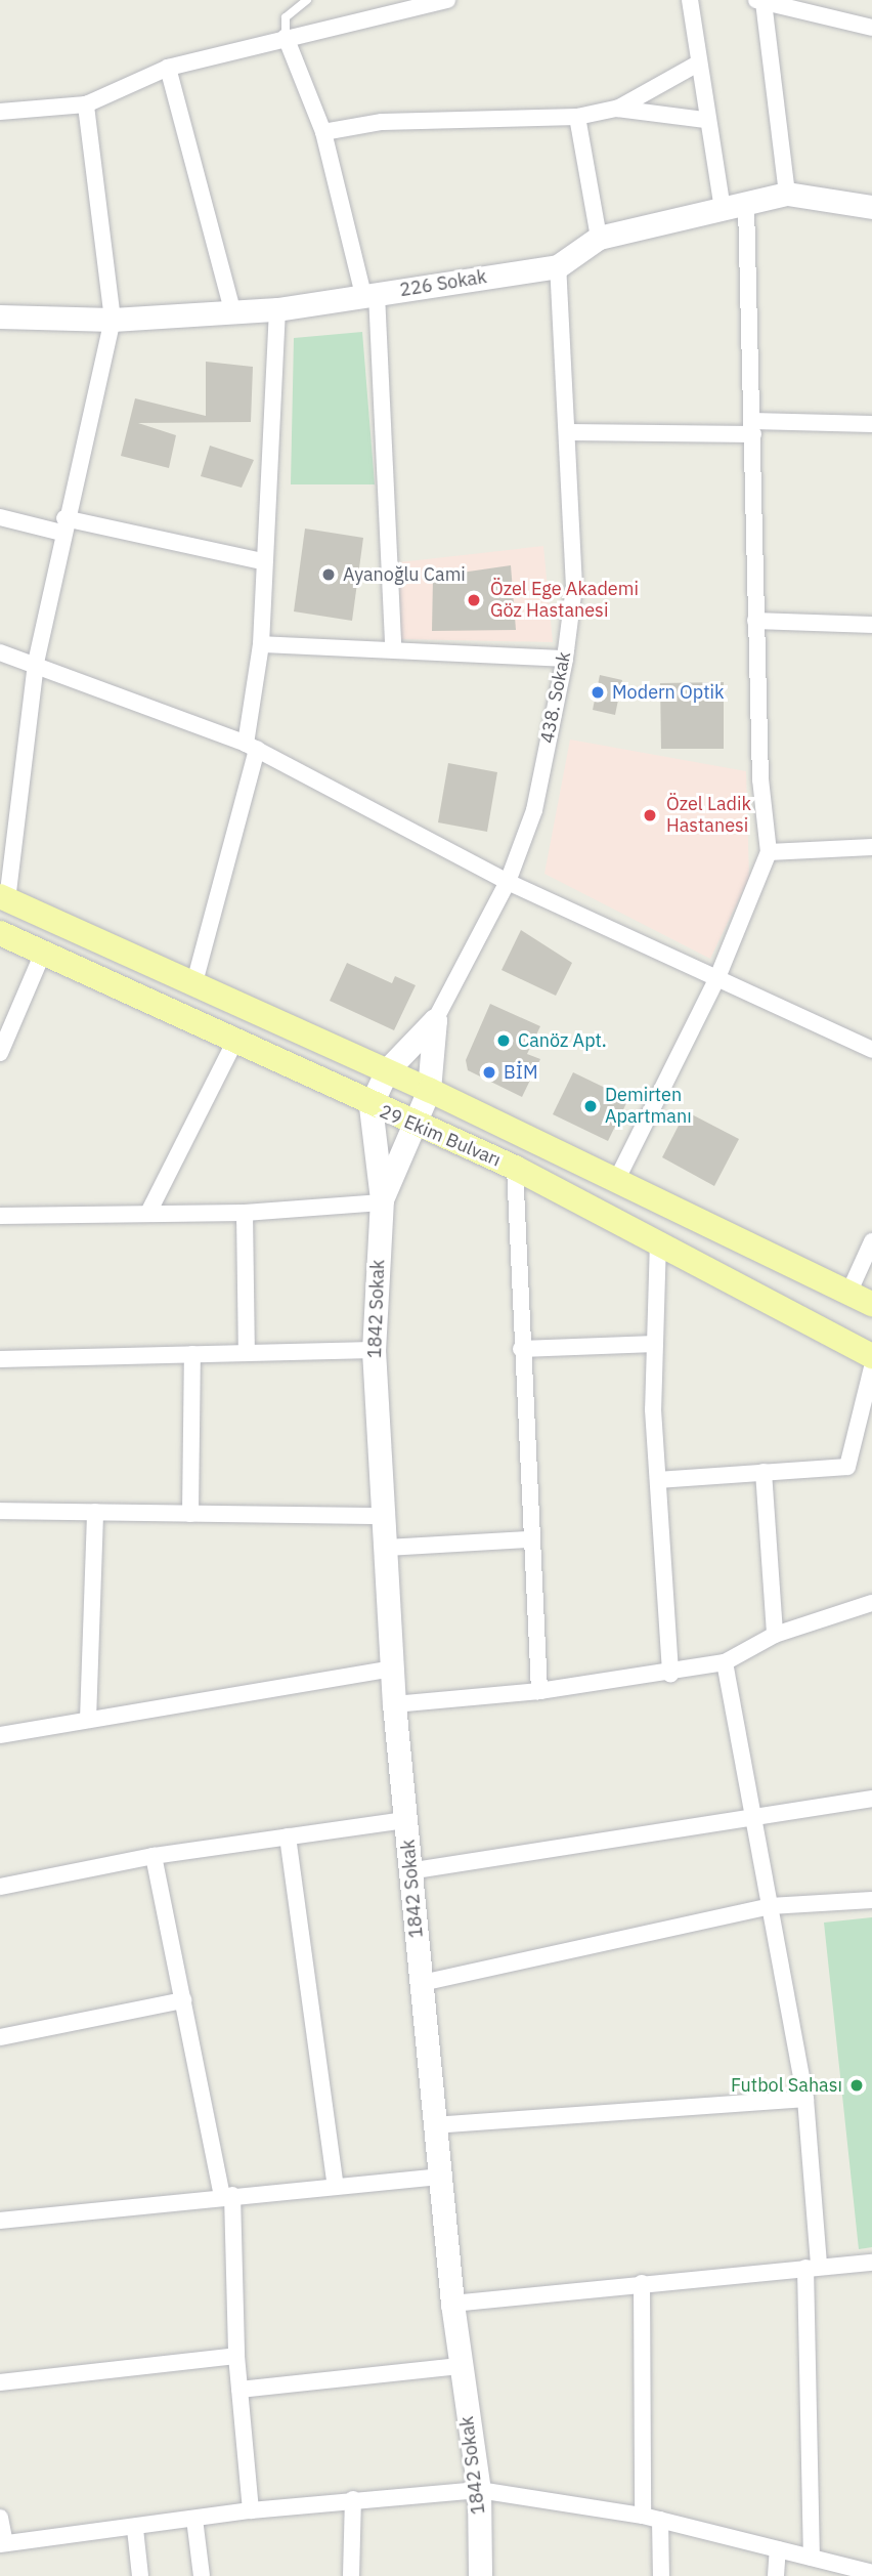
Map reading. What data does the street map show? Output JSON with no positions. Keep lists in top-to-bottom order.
{
  "streets": {
    "main road": ["29 Ekim Bulvarı"],
    "street": ["226 Sokak", "438. Sokak", "1842 Sokak"]
  },
  "crossings": [
    ["226 Sokak", "438. Sokak"]
  ],
  "places": [
    "Ayanoğlu Cami",
    "Özel Ege Akademi Göz Hastanesi",
    "Modern Optik",
    "Özel Ladik Hastanesi",
    "Canöz Apt.",
    "BİM",
    "Demirten Apartmanı",
    "Futbol Sahası"
  ]
}
